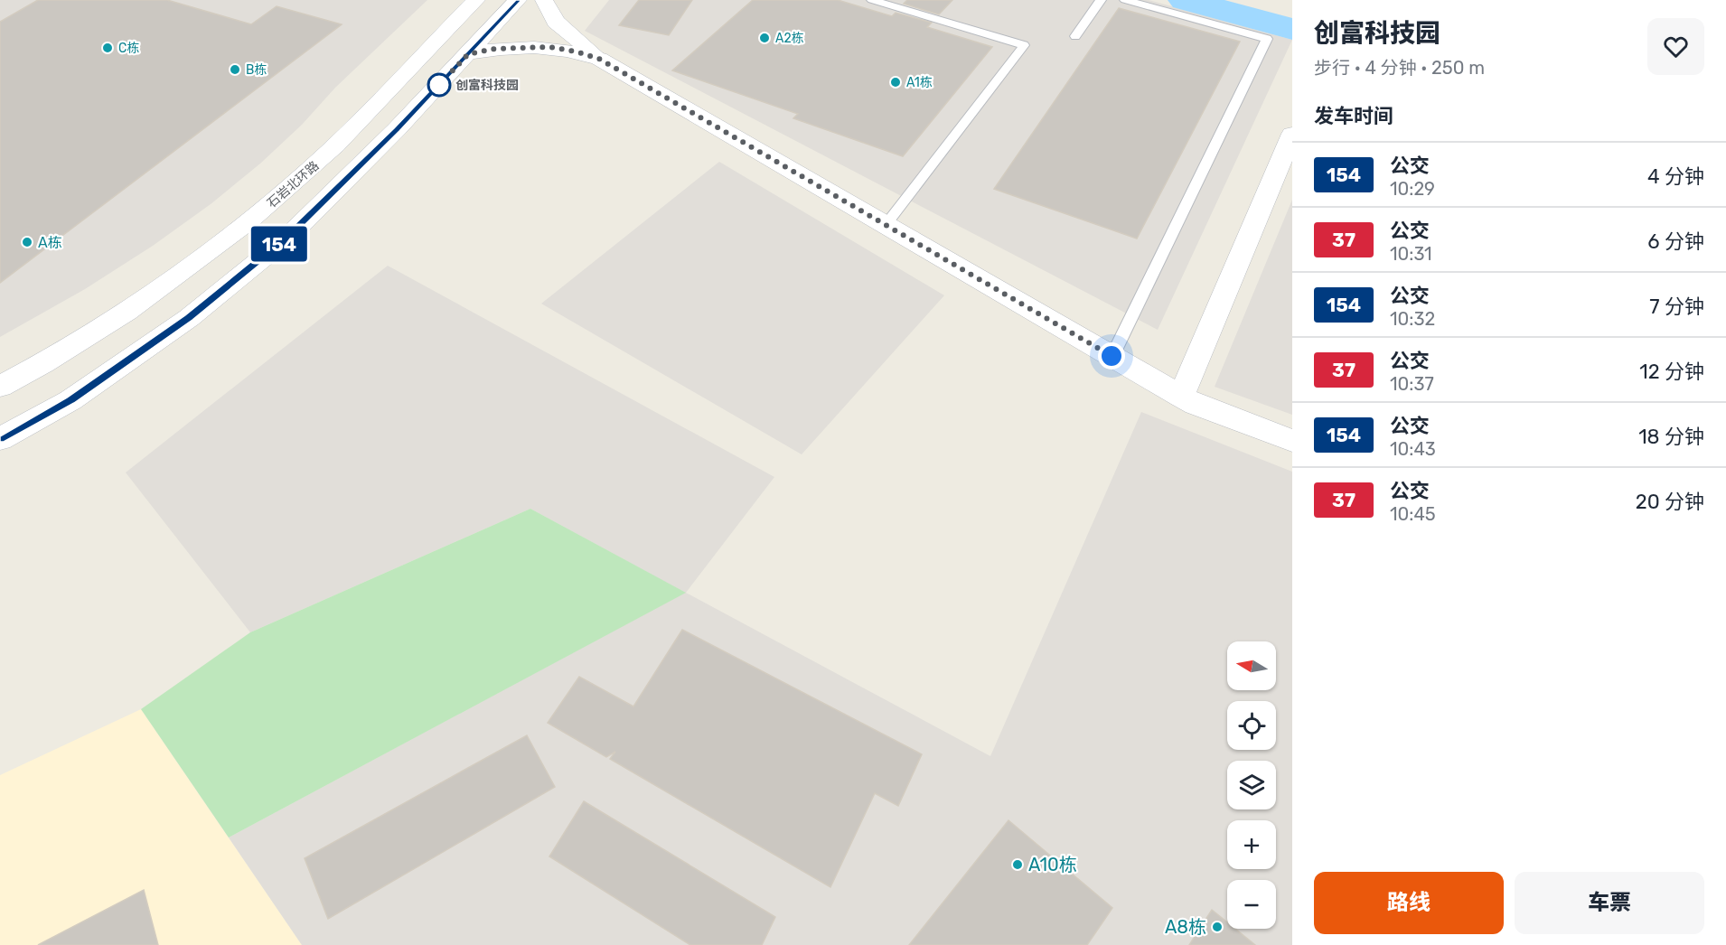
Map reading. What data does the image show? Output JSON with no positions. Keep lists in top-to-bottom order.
{
  "streets": {
    "main road": ["石岩北环路"]
  },
  "places": [
    "A2栋",
    "C栋",
    "B栋",
    "A1栋",
    "创富科技园",
    "A栋",
    "A10栋",
    "A8栋"
  ],
  "lines": ["bus line 154"],
  "north": "left",
  "page": {
    "on_map": "154",
    "heading": [
      ["创富科技园", "步行 · 4 分钟 · 250 m"],
      "发车时间"
    ],
    "list": [
      {
        "mark": "154",
        "name": "公交",
        "note": "10:29",
        "value": "4 分钟"
      },
      {
        "mark": "37",
        "name": "公交",
        "note": "10:31",
        "value": "6 分钟"
      },
      {
        "mark": "154",
        "name": "公交",
        "note": "10:32",
        "value": "7 分钟"
      },
      {
        "mark": "37",
        "name": "公交",
        "note": "10:37",
        "value": "12 分钟"
      },
      {
        "mark": "154",
        "name": "公交",
        "note": "10:43",
        "value": "18 分钟"
      },
      {
        "mark": "37",
        "name": "公交",
        "note": "10:45",
        "value": "20 分钟"
      }
    ],
    "map_buttons": ["+", "−"],
    "buttons": ["路线", "车票"]
  }
}
